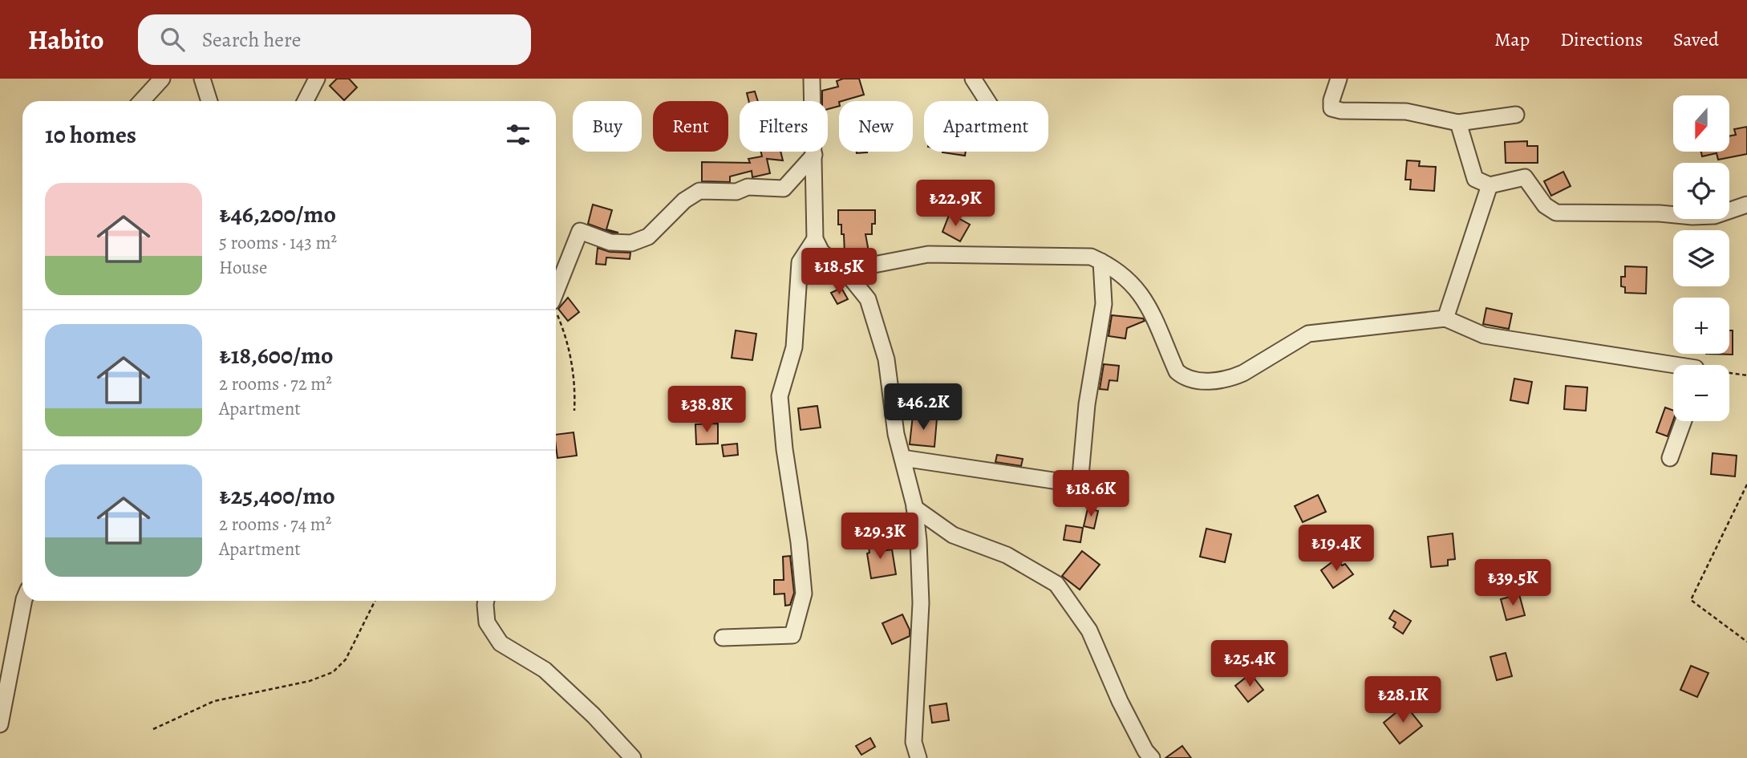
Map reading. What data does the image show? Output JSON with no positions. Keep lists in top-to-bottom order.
{
  "north": "bottom",
  "page": {
    "header": "Habito",
    "search": "Search here",
    "nav": ["Map", "Directions", "Saved"],
    "map_buttons": ["+", "−"],
    "chip": [
      "Buy",
      "Rent",
      "Filters",
      "New",
      "Apartment"
    ],
    "heading": "10 homes",
    "list": [
      {
        "name": "₺46,200/mo",
        "note": "5 rooms · 143 m² · House"
      },
      {
        "name": "₺18,600/mo",
        "note": "2 rooms · 72 m² · Apartment"
      },
      {
        "name": "₺25,400/mo",
        "note": "2 rooms · 74 m² · Apartment"
      }
    ],
    "price": [
      "₺22.9K",
      "₺18.5K",
      "₺46.2K",
      "₺38.8K",
      "₺18.6K",
      "₺29.3K",
      "₺19.4K",
      "₺39.5K",
      "₺25.4K",
      "₺28.1K"
    ]
  }
}
